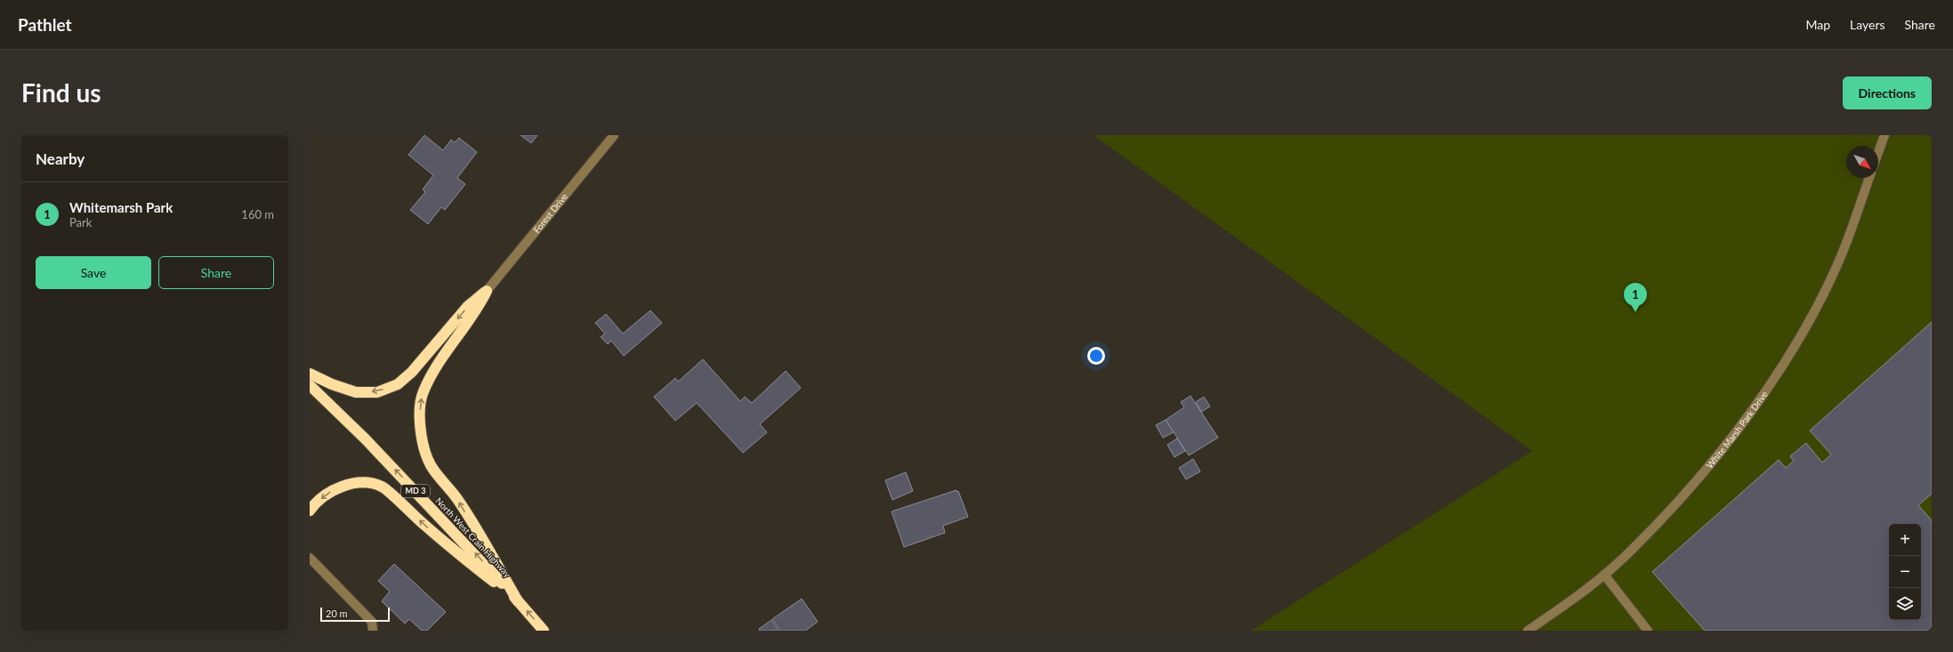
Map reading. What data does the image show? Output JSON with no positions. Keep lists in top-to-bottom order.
{
  "streets": {
    "highway": ["MD 3", "North West Crain Highway"],
    "street": ["Forest Drive", "White Marsh Park Drive"]
  },
  "one_way": ["North West Crain Highway"],
  "scale_bar": "20 m",
  "north": "bottom right",
  "page": {
    "header": "Pathlet",
    "nav": ["Map", "Layers", "Share"],
    "buttons": [
      "Directions",
      ["Save", "Share"]
    ],
    "title": "Find us",
    "heading": "Nearby",
    "list": [
      {
        "mark": "1",
        "name": "Whitemarsh Park",
        "note": "Park",
        "value": "160 m"
      }
    ],
    "pins": "1",
    "map_buttons": ["+", "−"],
    "scale": "20 m"
  }
}
